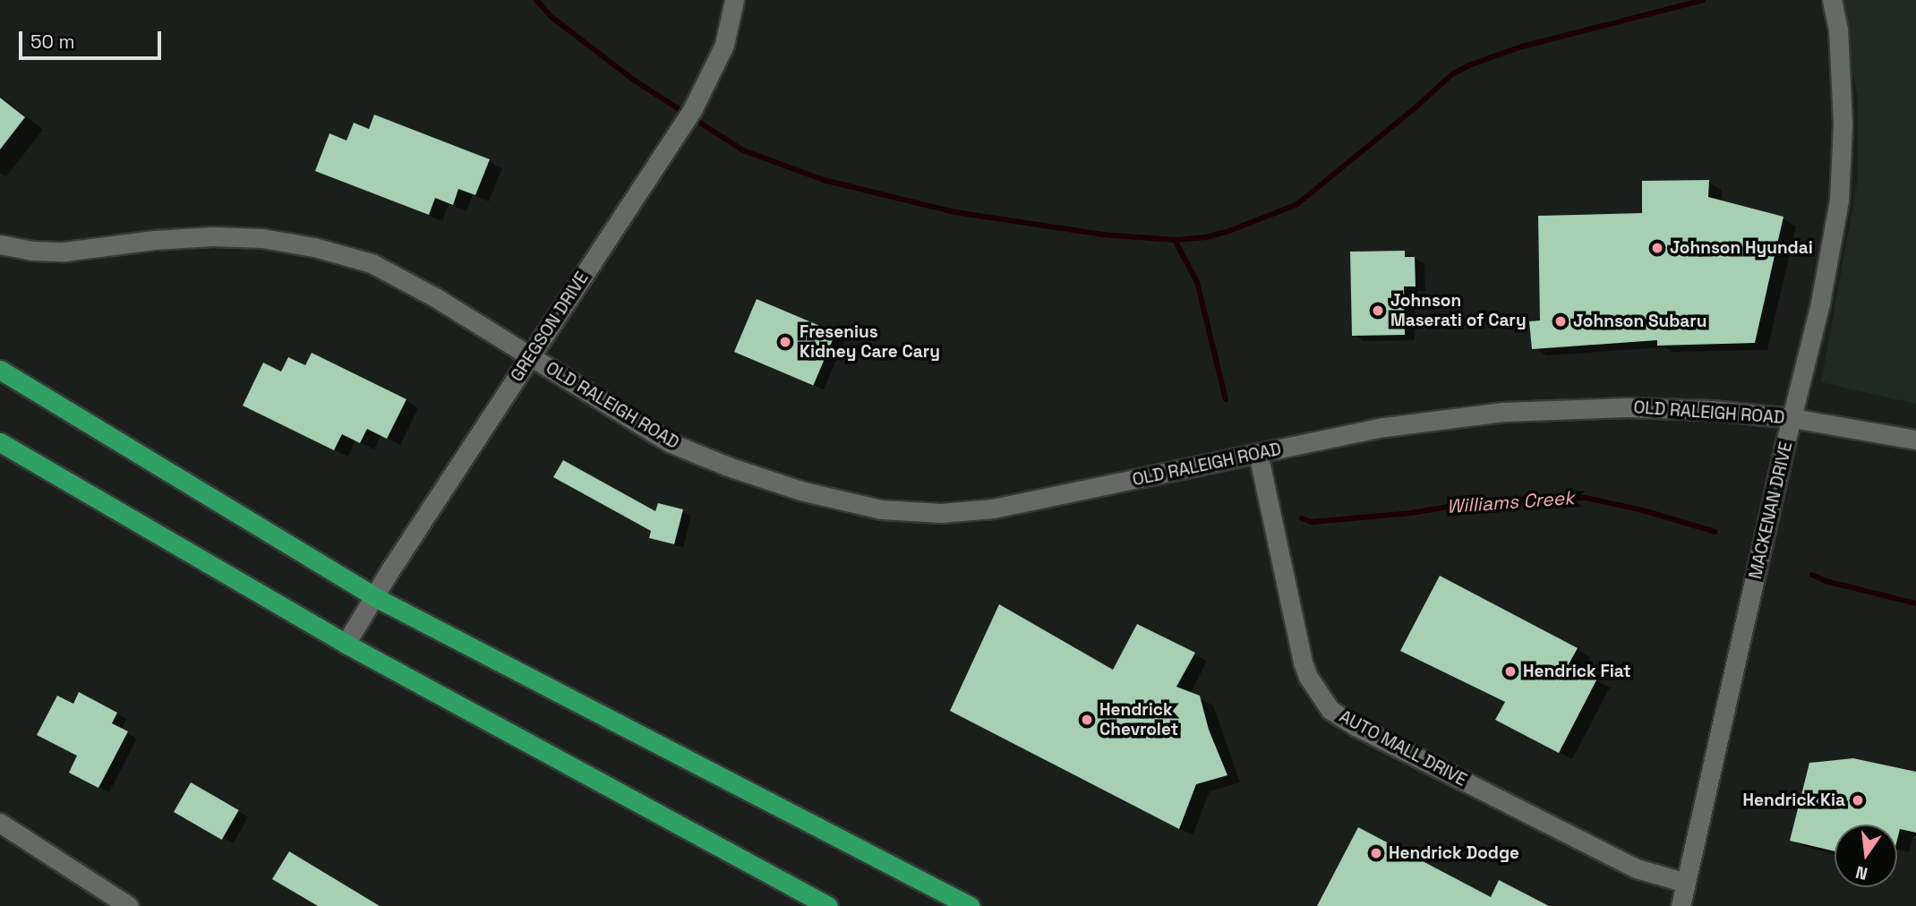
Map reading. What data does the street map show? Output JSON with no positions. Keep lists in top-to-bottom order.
{
  "streets": {
    "street": [
      "GREGSON DRIVE",
      "OLD RALEIGH ROAD",
      "MACKENAN DRIVE",
      "AUTO MALL DRIVE"
    ]
  },
  "crossings": [
    ["GREGSON DRIVE", "OLD RALEIGH ROAD"],
    ["OLD RALEIGH ROAD", "MACKENAN DRIVE"],
    ["OLD RALEIGH ROAD", "AUTO MALL DRIVE"],
    ["MACKENAN DRIVE", "AUTO MALL DRIVE"]
  ],
  "water": ["Williams Creek"],
  "places": [
    "Johnson Hyundai",
    "Johnson Maserati of Cary",
    "Johnson Subaru",
    "Fresenius Kidney Care Cary",
    "Hendrick Fiat",
    "Hendrick Chevrolet",
    "Hendrick Kia",
    "Hendrick Dodge"
  ],
  "scale_bar": "50 m",
  "north": "bottom"
}
